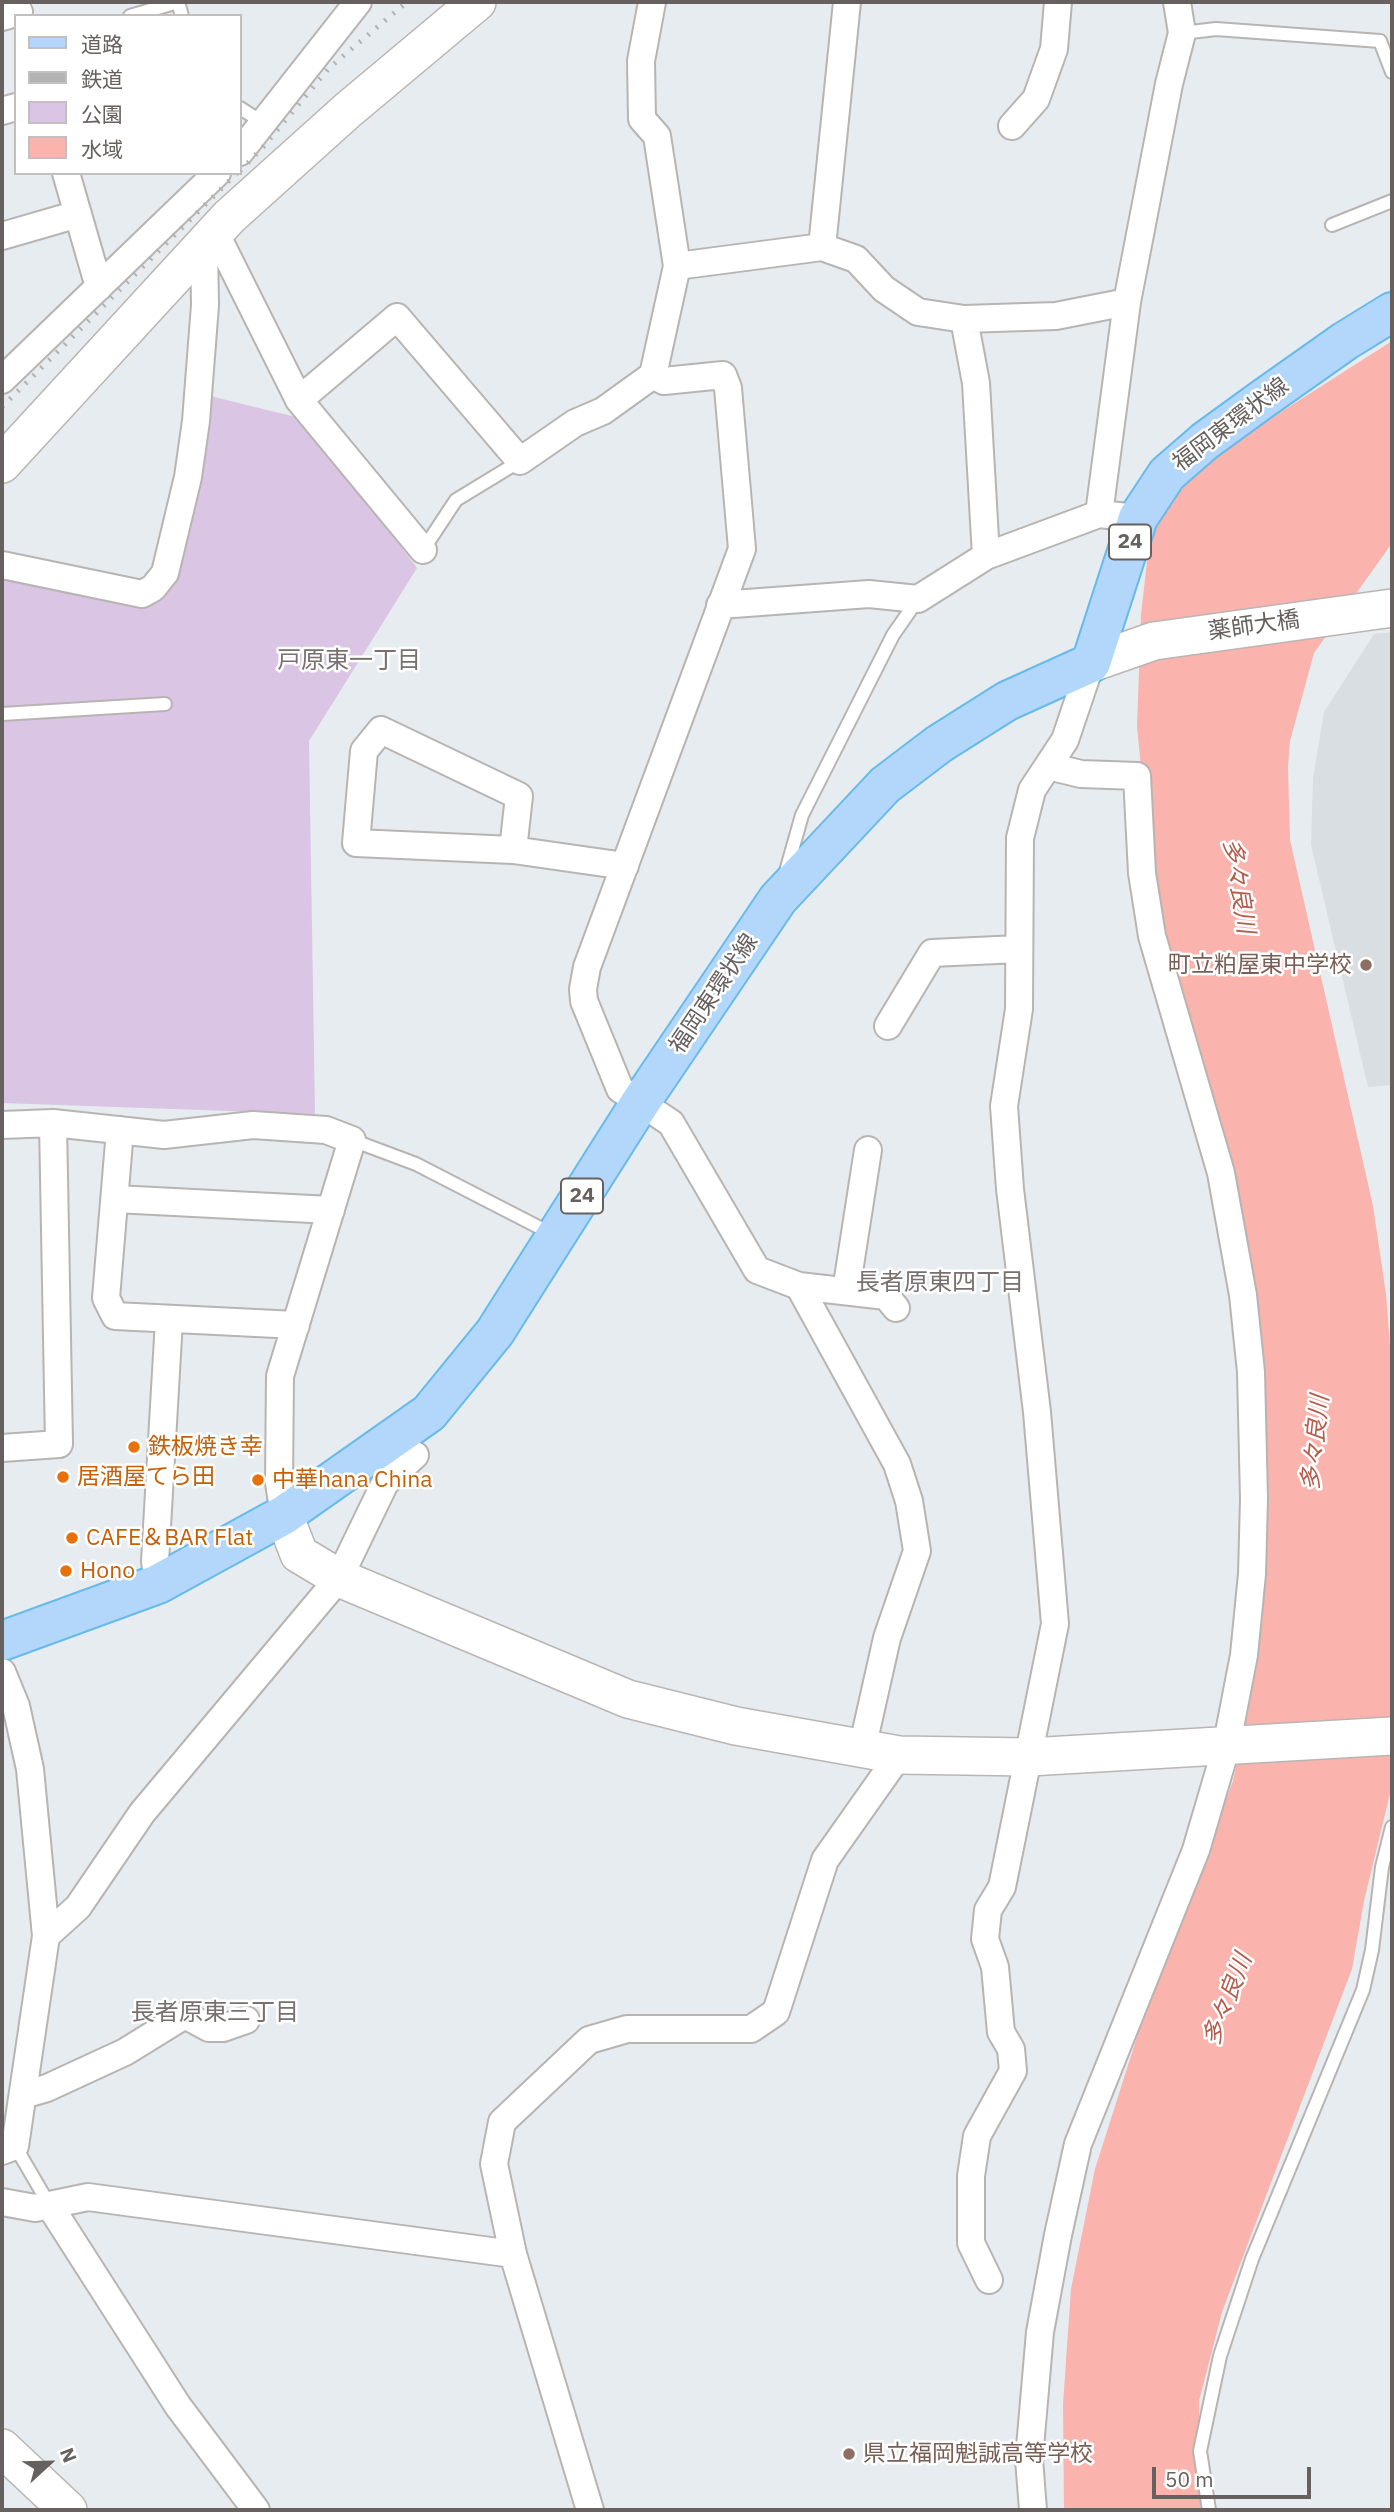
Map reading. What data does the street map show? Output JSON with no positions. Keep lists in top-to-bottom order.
{
  "streets": {
    "main road": ["福岡東環状線", "24"],
    "street": ["薬師大橋"]
  },
  "crossings": [
    ["福岡東環状線", "薬師大橋"]
  ],
  "districts": ["戸原東一丁目", "長者原東四丁目", "長者原東三丁目"],
  "water": ["多々良川"],
  "places": [
    "町立粕屋東中学校",
    "鉄板焼き幸",
    "居酒屋てら田",
    "中華hana China",
    "CAFE＆BAR Flat",
    "Hono",
    "県立福岡魁誠高等学校"
  ],
  "legend": [
    "道路",
    "鉄道",
    "公園",
    "水域"
  ],
  "scale_bar": "50 m",
  "north": "right"
}
